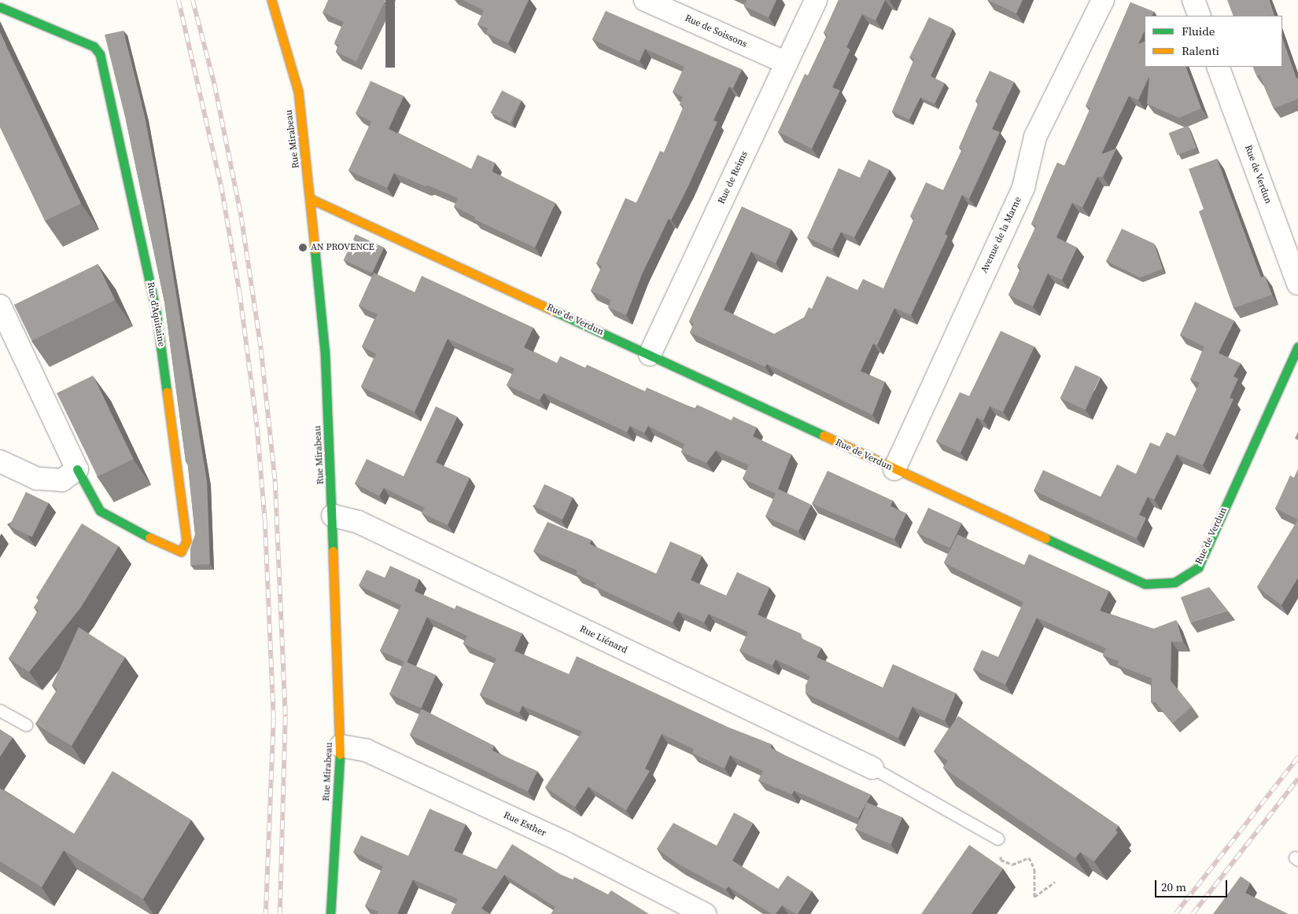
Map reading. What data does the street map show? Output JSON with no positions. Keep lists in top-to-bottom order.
{
  "streets": {
    "street": [
      "Rue de Soissons",
      "Rue Mirabeau",
      "Rue de Verdun",
      "Rue de Reims",
      "Avenue de la Marne",
      "Rue d'Aquitaine",
      "Rue Liénard",
      "Rue Esther"
    ]
  },
  "crossings": [
    ["Rue de Soissons", "Rue de Reims"],
    ["Rue Mirabeau", "Rue de Verdun"],
    ["Rue Mirabeau", "Rue Liénard"],
    ["Rue Mirabeau", "Rue Esther"],
    ["Rue de Verdun", "Rue de Reims"],
    ["Rue de Verdun", "Avenue de la Marne"]
  ],
  "places": ["AN PROVENCE"],
  "legend": ["Fluide", "Ralenti"],
  "scale_bar": "20 m"
}
